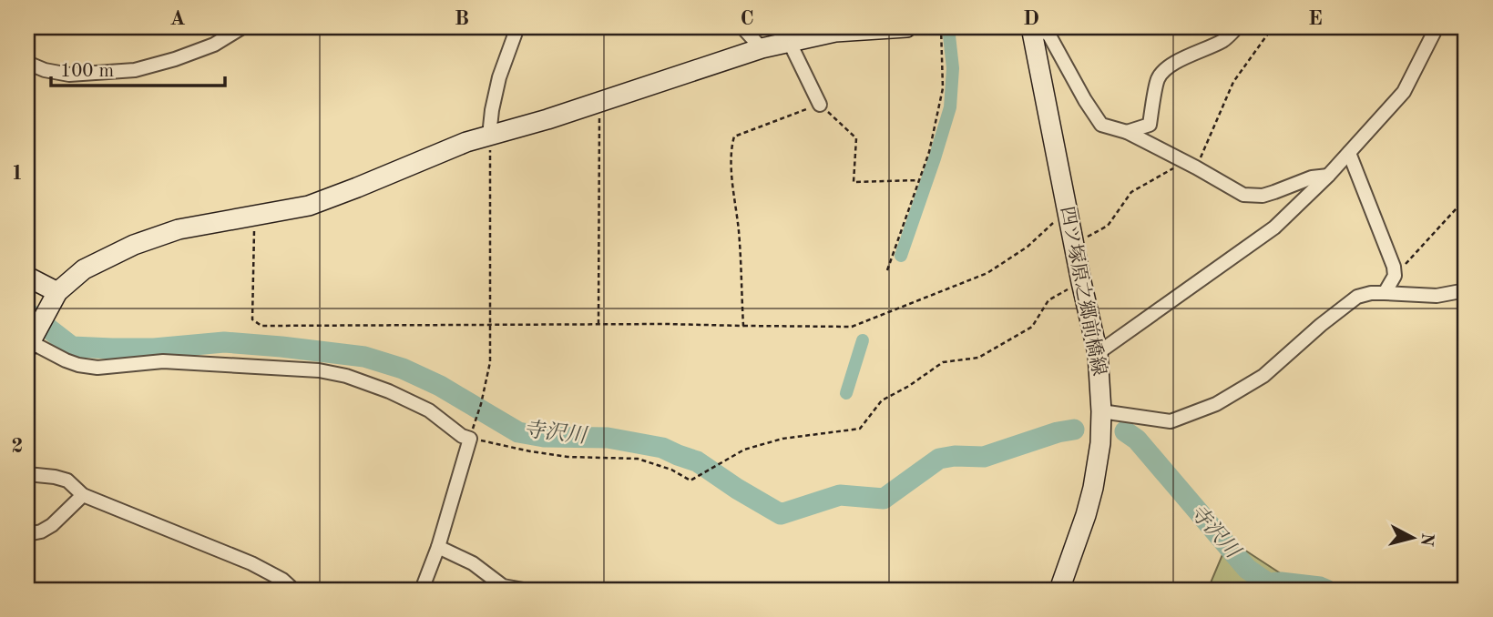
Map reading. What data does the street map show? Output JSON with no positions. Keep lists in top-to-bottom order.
{
  "streets": {
    "street": ["四ツ塚原之郷前橋線"]
  },
  "water": ["寺沢川"],
  "scale_bar": "100 m",
  "north": "right",
  "grid": {
    "columns": [
      "A",
      "B",
      "C",
      "D",
      "E"
    ],
    "rows": ["1", "2"]
  }
}
